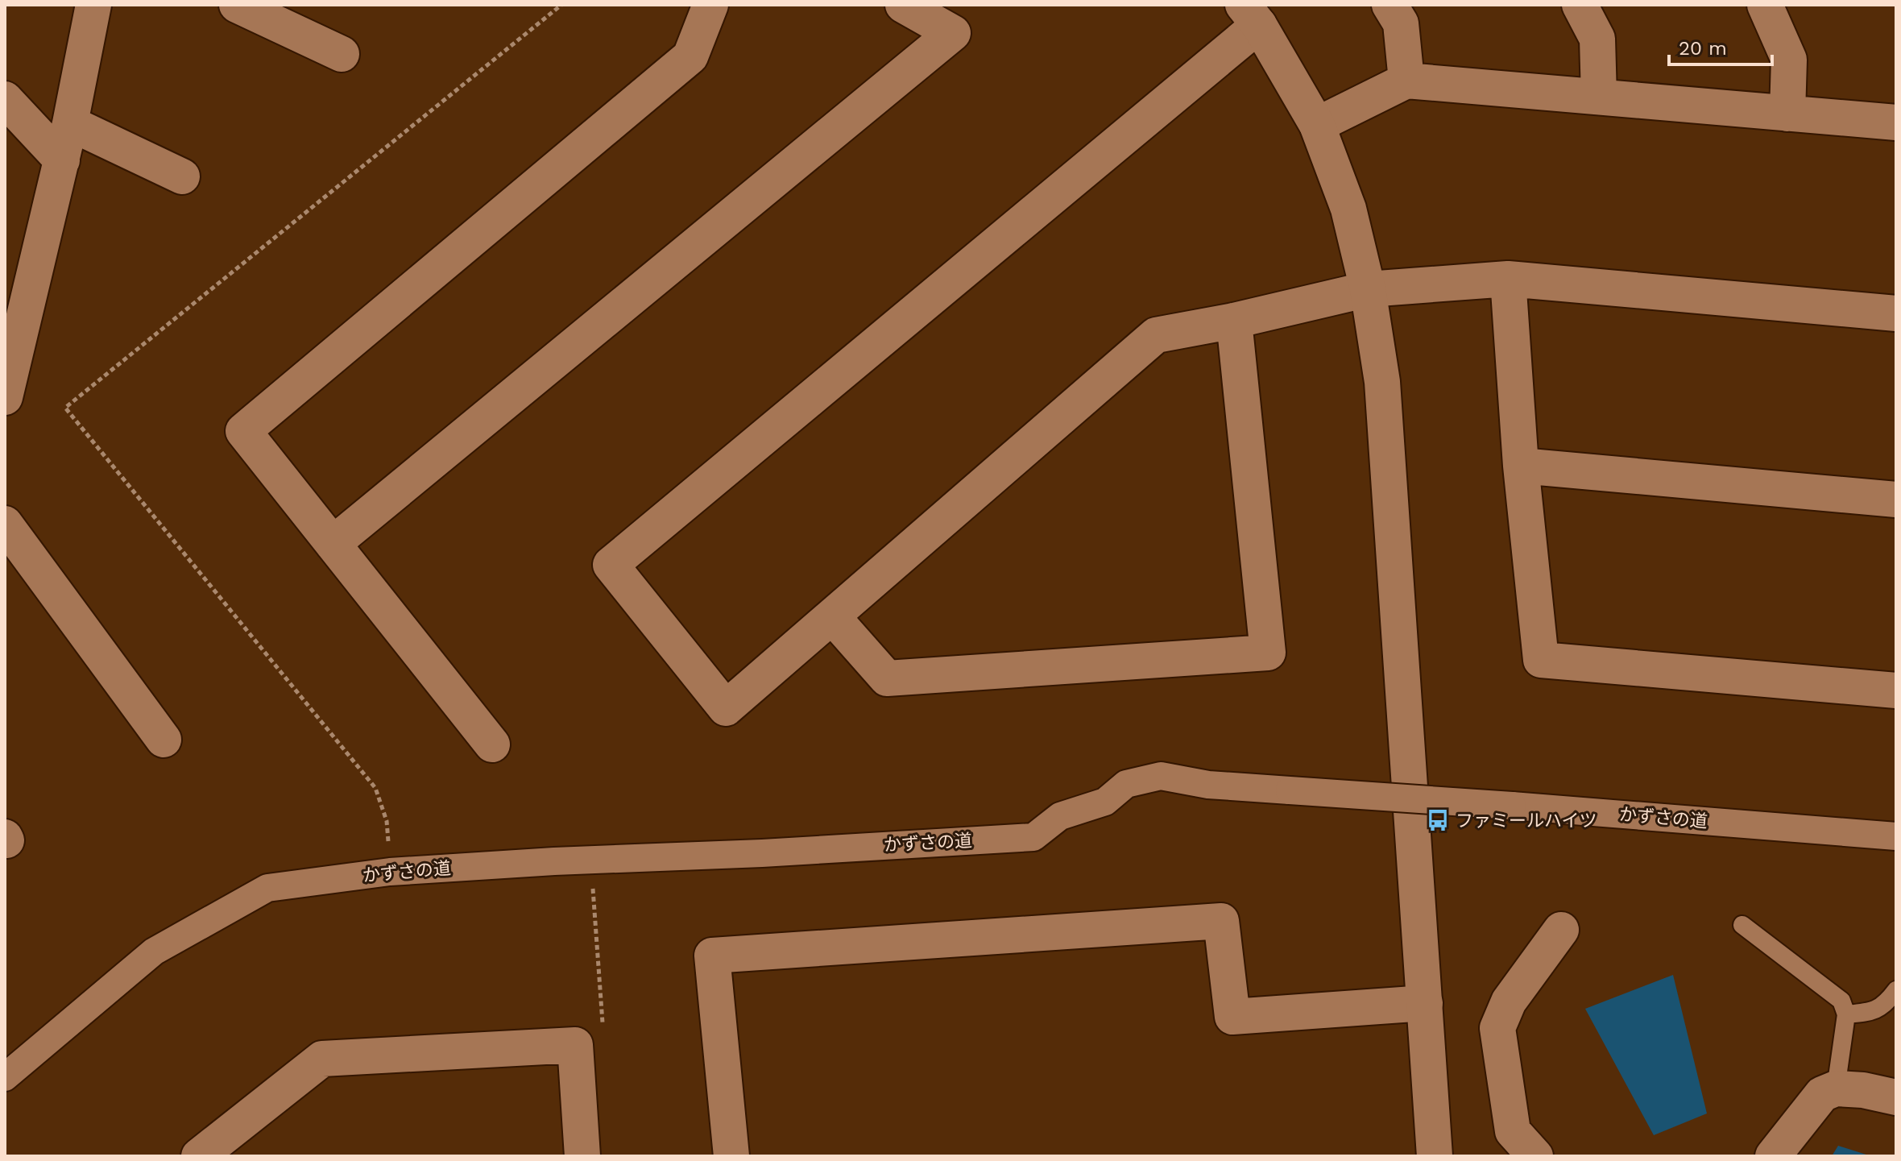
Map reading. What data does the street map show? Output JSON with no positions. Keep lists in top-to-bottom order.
{
  "streets": {
    "street": ["かずさの道"]
  },
  "places": {
    "bus stop": ["ファミールハイツ"]
  },
  "scale_bar": "20 m"
}
